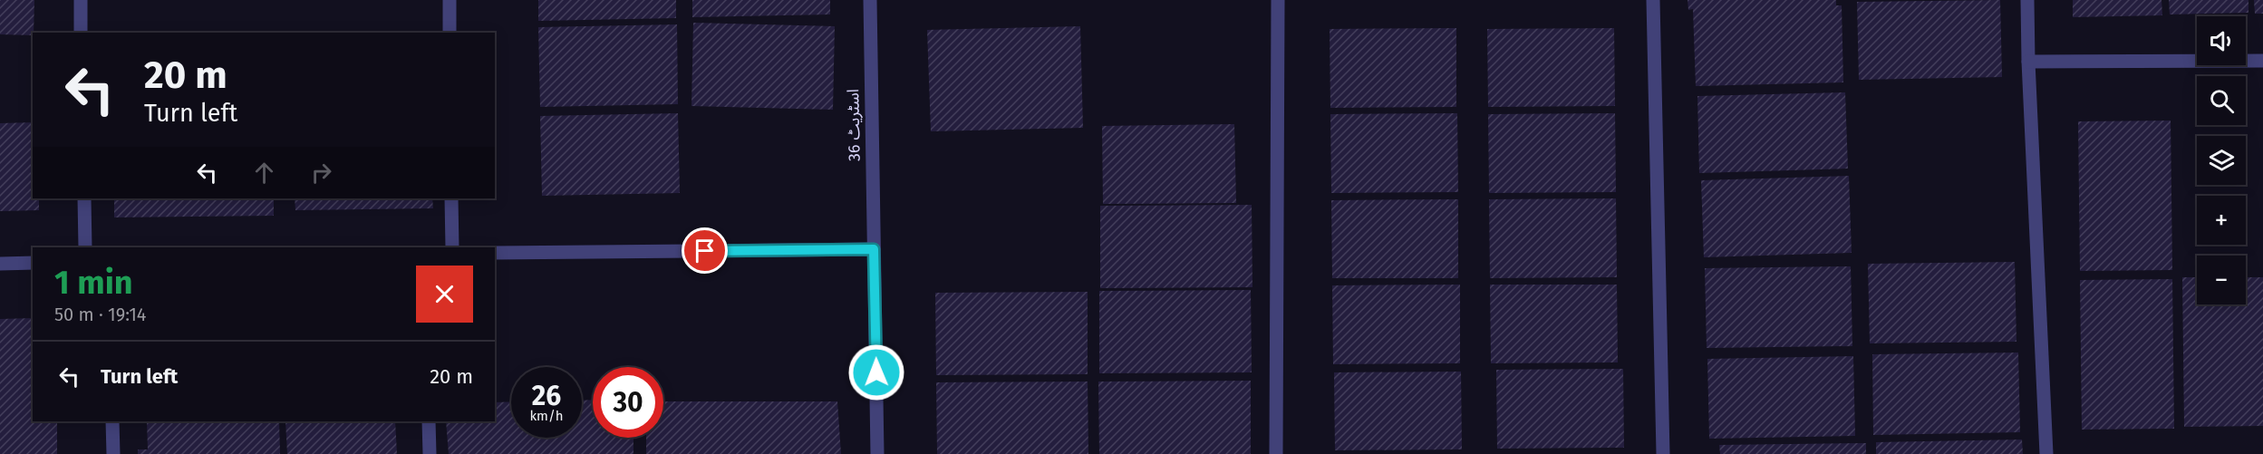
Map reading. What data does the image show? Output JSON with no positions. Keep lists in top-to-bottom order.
{
  "streets": {
    "street": ["اسٹریٹ 36"]
  },
  "page": {
    "map_buttons": ["+", "−"],
    "turn": ["20 m", "Turn left"],
    "heading": ["1 min", "50 m · 19:14"],
    "list": [
      {
        "name": "Turn left",
        "value": "20 m"
      }
    ],
    "speed": "26 km/h",
    "limit": "30"
  }
}
